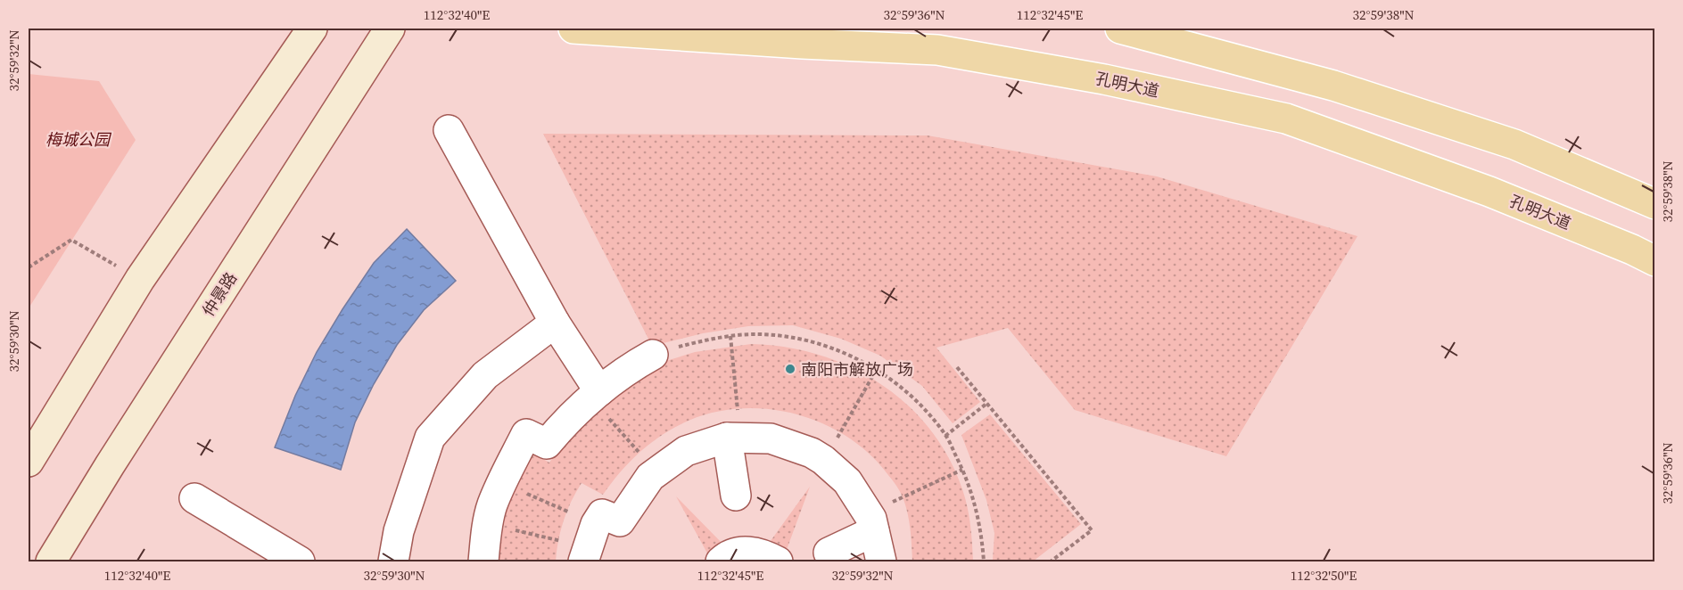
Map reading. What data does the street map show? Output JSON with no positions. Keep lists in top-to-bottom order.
{
  "streets": {
    "main road": ["孔明大道", "仲景路"]
  },
  "parks": ["梅城公园"],
  "places": ["南阳市解放广场"],
  "coordinates": [
    "112°32'40\"E",
    "32°59'36\"N",
    "112°32'45\"E",
    "32°59'38\"N",
    "32°59'32\"N",
    "32°59'30\"N",
    "112°32'50\"E"
  ]
}
